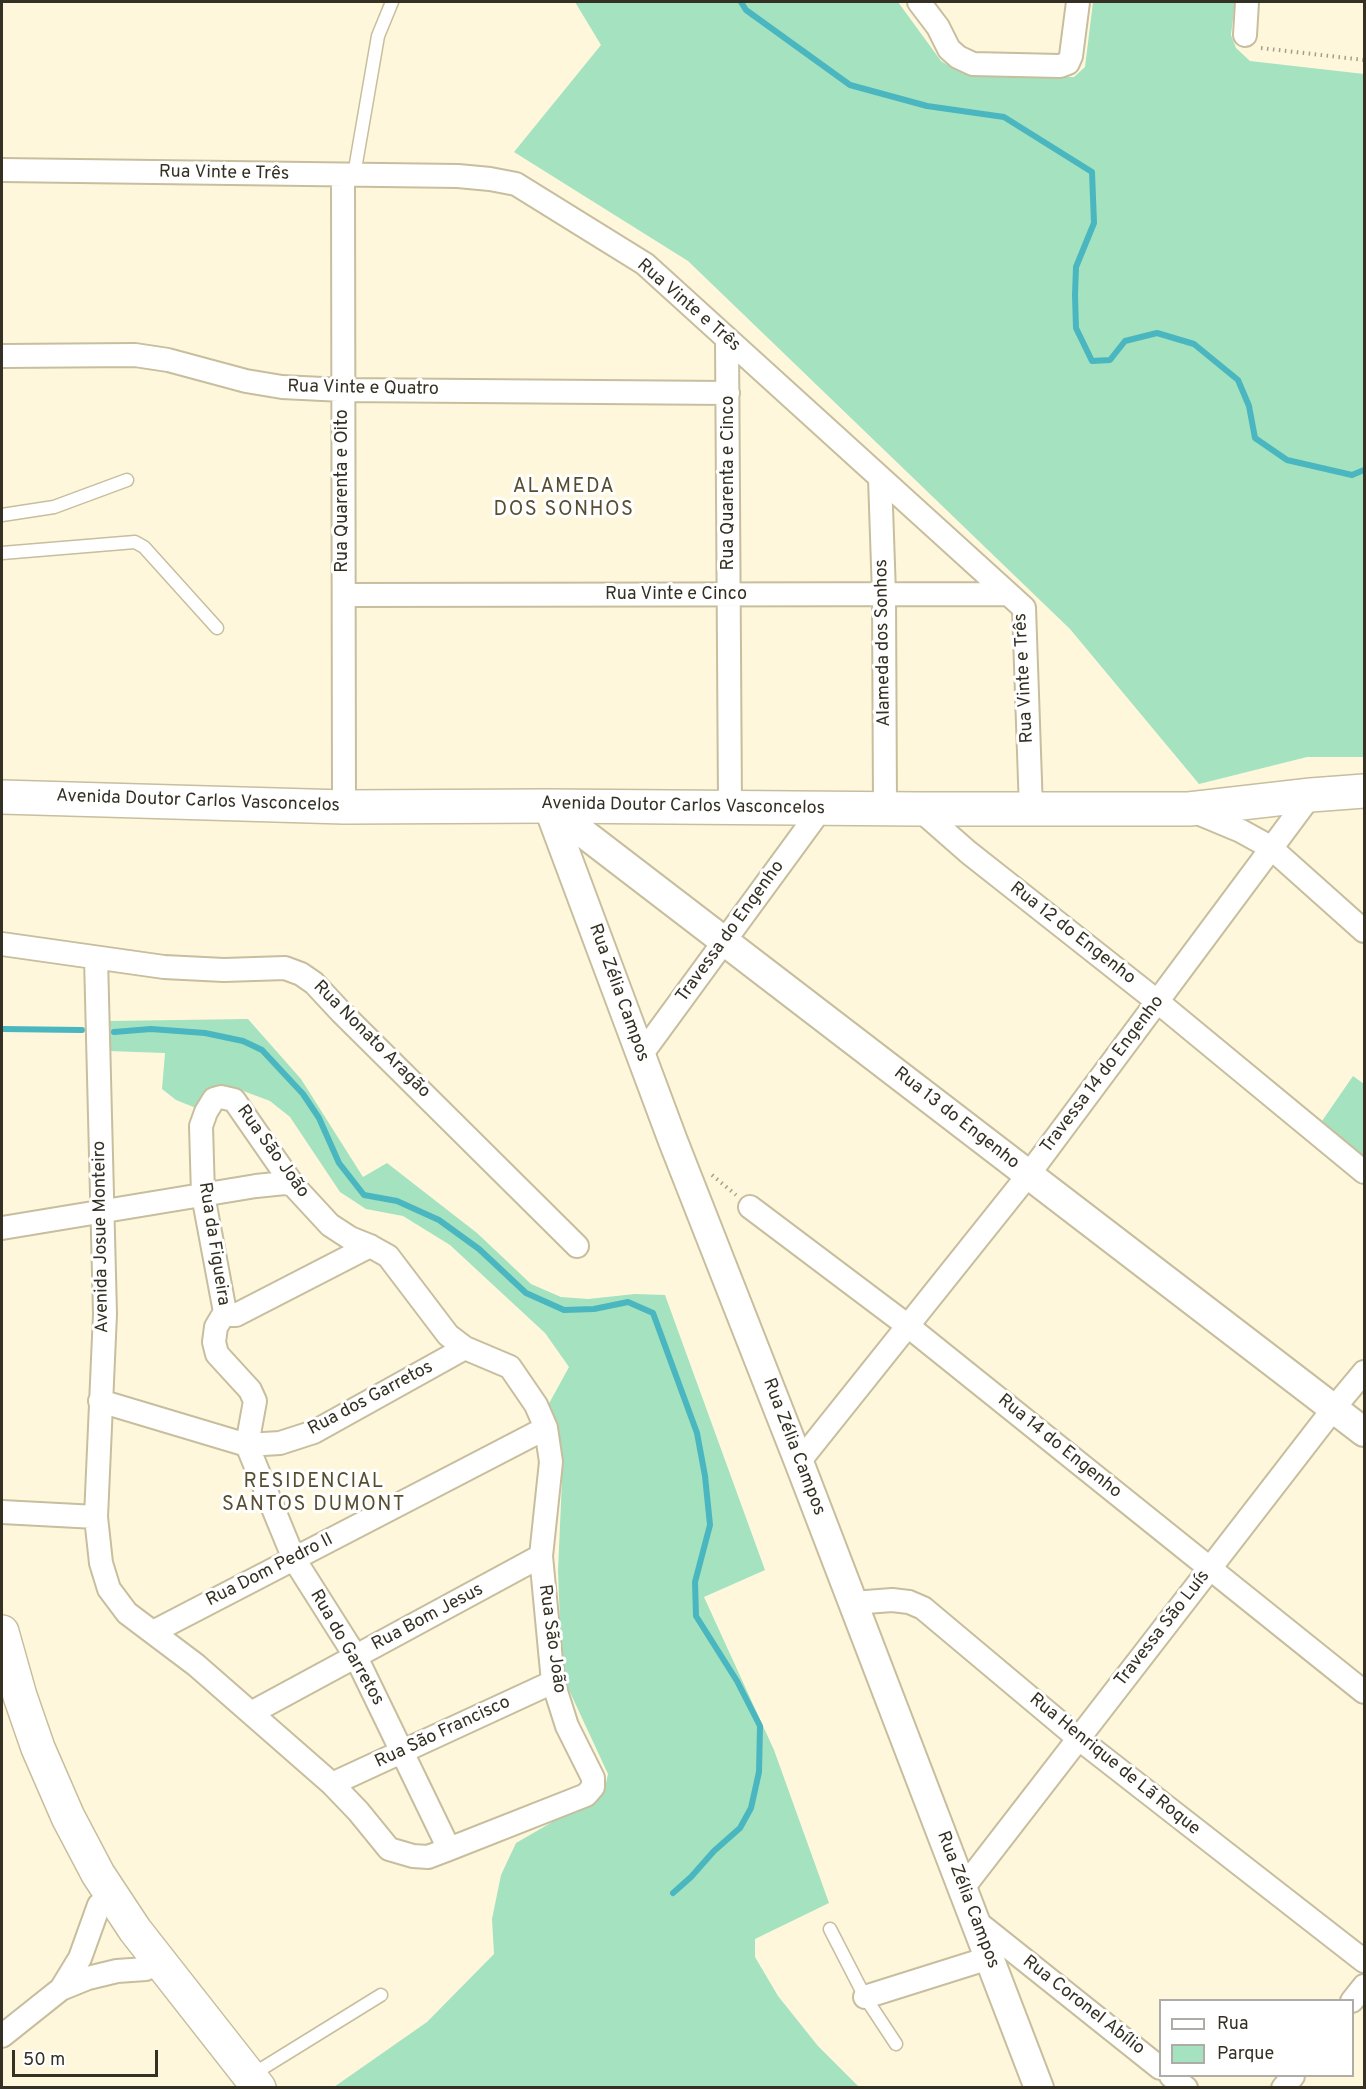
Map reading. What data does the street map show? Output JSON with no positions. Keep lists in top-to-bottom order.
{
  "streets": {
    "main road": ["Avenida Doutor Carlos Vasconcelos"],
    "street": [
      "Rua Vinte e Três",
      "Rua Vinte e Quatro",
      "Rua Quarenta e Cinco",
      "Rua Quarenta e Oito",
      "Rua Vinte e Cinco",
      "Alameda dos Sonhos",
      "Travessa do Engenho",
      "Rua 12 do Engenho",
      "Rua Zélia Campos",
      "Rua Nonato Aragão",
      "Travessa 14 do Engenho",
      "Rua 13 do Engenho",
      "Rua São João",
      "Avenida Josue Monteiro",
      "Rua da Figueira",
      "Rua dos Garretos",
      "Rua 14 do Engenho",
      "Rua Dom Pedro II",
      "Rua Bom Jesus",
      "Travessa São Luís",
      "Rua do Garretos",
      "Rua São Francisco",
      "Rua Henrique de Lã Roque",
      "Rua Coronel Abílio"
    ]
  },
  "crossings": [
    ["Rua Vinte e Três", "Rua Quarenta e Cinco"],
    ["Rua Vinte e Três", "Rua Quarenta e Oito"],
    ["Rua Vinte e Três", "Rua Vinte e Cinco"],
    ["Rua Vinte e Três", "Alameda dos Sonhos"],
    ["Rua Vinte e Três", "Avenida Doutor Carlos Vasconcelos"],
    ["Rua Vinte e Quatro", "Rua Quarenta e Cinco"],
    ["Rua Vinte e Quatro", "Rua Quarenta e Oito"],
    ["Rua Quarenta e Cinco", "Rua Vinte e Cinco"],
    ["Rua Quarenta e Cinco", "Avenida Doutor Carlos Vasconcelos"],
    ["Rua Quarenta e Oito", "Rua Vinte e Cinco"],
    ["Rua Quarenta e Oito", "Avenida Doutor Carlos Vasconcelos"],
    ["Rua Vinte e Cinco", "Alameda dos Sonhos"],
    ["Alameda dos Sonhos", "Avenida Doutor Carlos Vasconcelos"],
    ["Avenida Doutor Carlos Vasconcelos", "Travessa do Engenho"],
    ["Avenida Doutor Carlos Vasconcelos", "Rua 12 do Engenho"],
    ["Avenida Doutor Carlos Vasconcelos", "Rua Zélia Campos"],
    ["Avenida Doutor Carlos Vasconcelos", "Travessa 14 do Engenho"],
    ["Avenida Doutor Carlos Vasconcelos", "Rua 13 do Engenho"],
    ["Travessa do Engenho", "Rua Zélia Campos"],
    ["Travessa do Engenho", "Rua 13 do Engenho"],
    ["Rua 12 do Engenho", "Travessa 14 do Engenho"],
    ["Rua Zélia Campos", "Travessa 14 do Engenho"],
    ["Rua Zélia Campos", "Rua 13 do Engenho"],
    ["Rua Zélia Campos", "Travessa São Luís"],
    ["Rua Zélia Campos", "Rua Henrique de Lã Roque"],
    ["Rua Zélia Campos", "Rua Coronel Abílio"],
    ["Rua Nonato Aragão", "Avenida Josue Monteiro"],
    ["Travessa 14 do Engenho", "Rua 13 do Engenho"],
    ["Travessa 14 do Engenho", "Rua 14 do Engenho"],
    ["Rua 13 do Engenho", "Travessa São Luís"],
    ["Rua São João", "Avenida Josue Monteiro"],
    ["Rua São João", "Rua da Figueira"],
    ["Rua São João", "Rua dos Garretos"],
    ["Rua São João", "Rua Dom Pedro II"],
    ["Rua São João", "Rua Bom Jesus"],
    ["Rua São João", "Rua do Garretos"],
    ["Rua São João", "Rua São Francisco"],
    ["Avenida Josue Monteiro", "Rua dos Garretos"],
    ["Rua da Figueira", "Rua dos Garretos"],
    ["Rua da Figueira", "Rua do Garretos"],
    ["Rua dos Garretos", "Rua do Garretos"],
    ["Rua 14 do Engenho", "Travessa São Luís"],
    ["Rua Dom Pedro II", "Rua do Garretos"],
    ["Rua Bom Jesus", "Rua do Garretos"],
    ["Travessa São Luís", "Rua Henrique de Lã Roque"],
    ["Rua do Garretos", "Rua São Francisco"]
  ],
  "districts": ["ALAMEDA DOS SONHOS", "RESIDENCIAL SANTOS DUMONT"],
  "legend": ["Rua", "Parque"],
  "scale_bar": "50 m"
}
